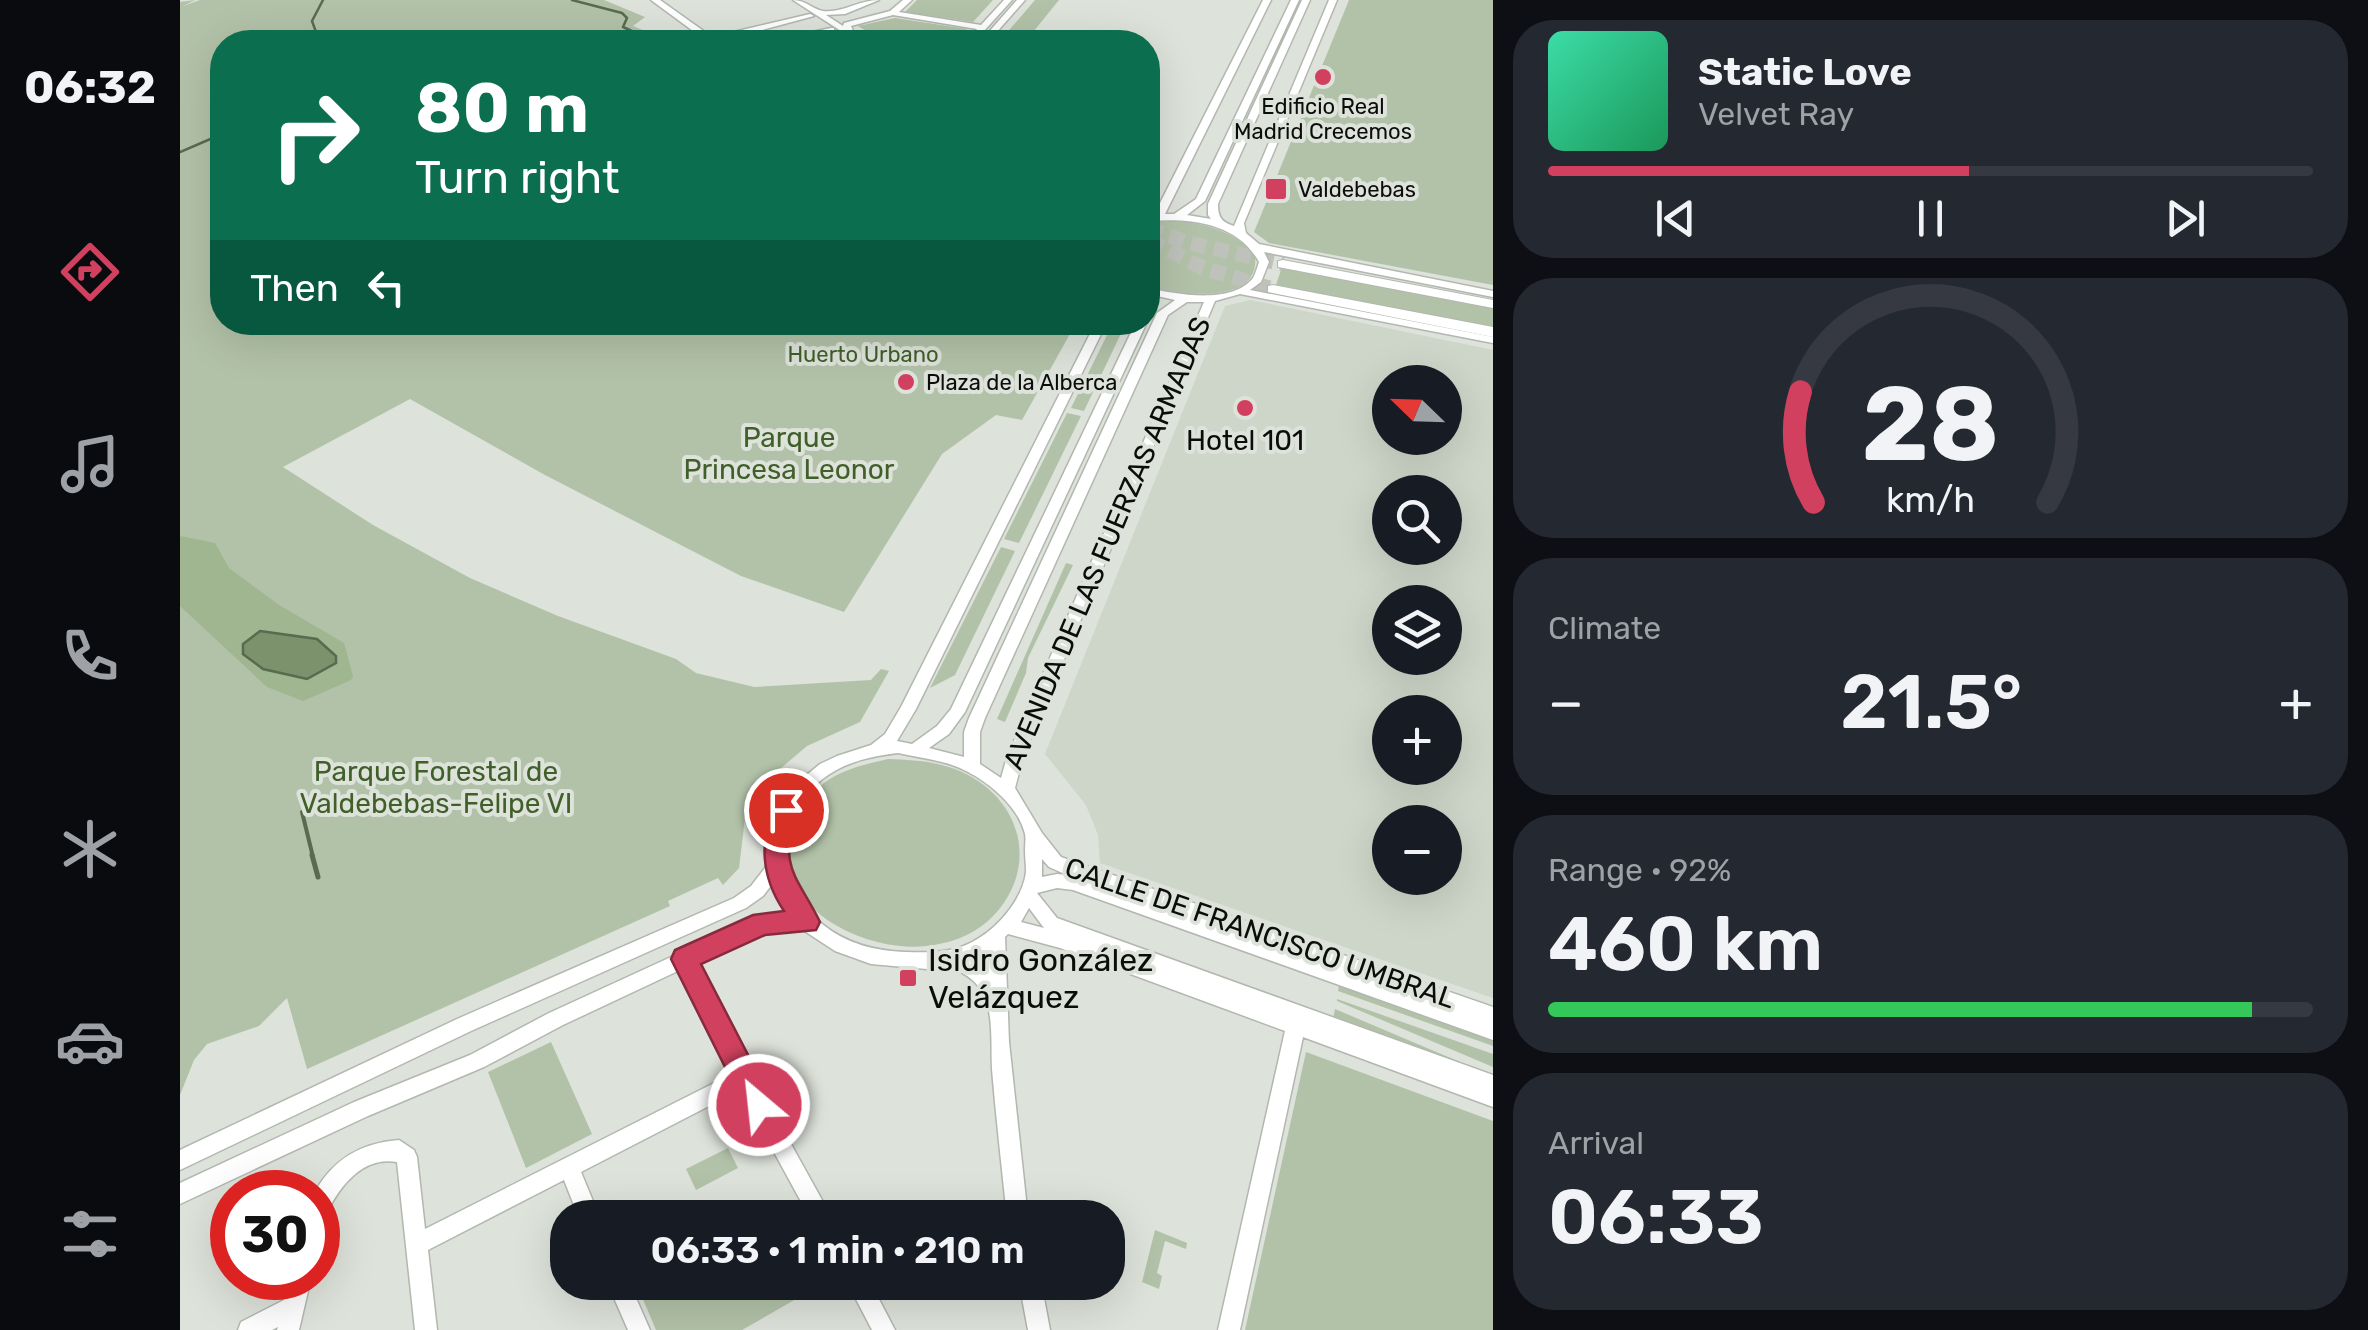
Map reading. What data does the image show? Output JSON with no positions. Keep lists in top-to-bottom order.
{
  "streets": {
    "street": ["AVENIDA DE LAS FUERZAS ARMADAS", "CALLE DE FRANCISCO UMBRAL"]
  },
  "crossings": [
    ["AVENIDA DE LAS FUERZAS ARMADAS", "CALLE DE FRANCISCO UMBRAL"]
  ],
  "parks": ["Huerto Urbano", "Parque Princesa Leonor", "Parque Forestal de Valdebebas-Felipe VI"],
  "places": {
    "other": ["Edificio Real Madrid Crecemos", "Plaza de la Alberca", "Hotel 101"],
    "transit": ["Valdebebas", "Isidro González Velázquez"]
  },
  "north": "top left",
  "page": {
    "tabs": "06:32",
    "turn": ["80 m", "Turn right"],
    "song": ["Static Love", "Velvet Ray"],
    "then": "Then",
    "map_buttons": ["+", "−"],
    "tile": [
      "Climate",
      ["Range · 92%", "460 km"],
      ["Arrival", "06:33"]
    ],
    "heat": ["−", "21.5°", "+"],
    "limit": "30",
    "trip": "06:33 · 1 min · 210 m",
    "gauge": ["28", "km/h"]
  }
}
